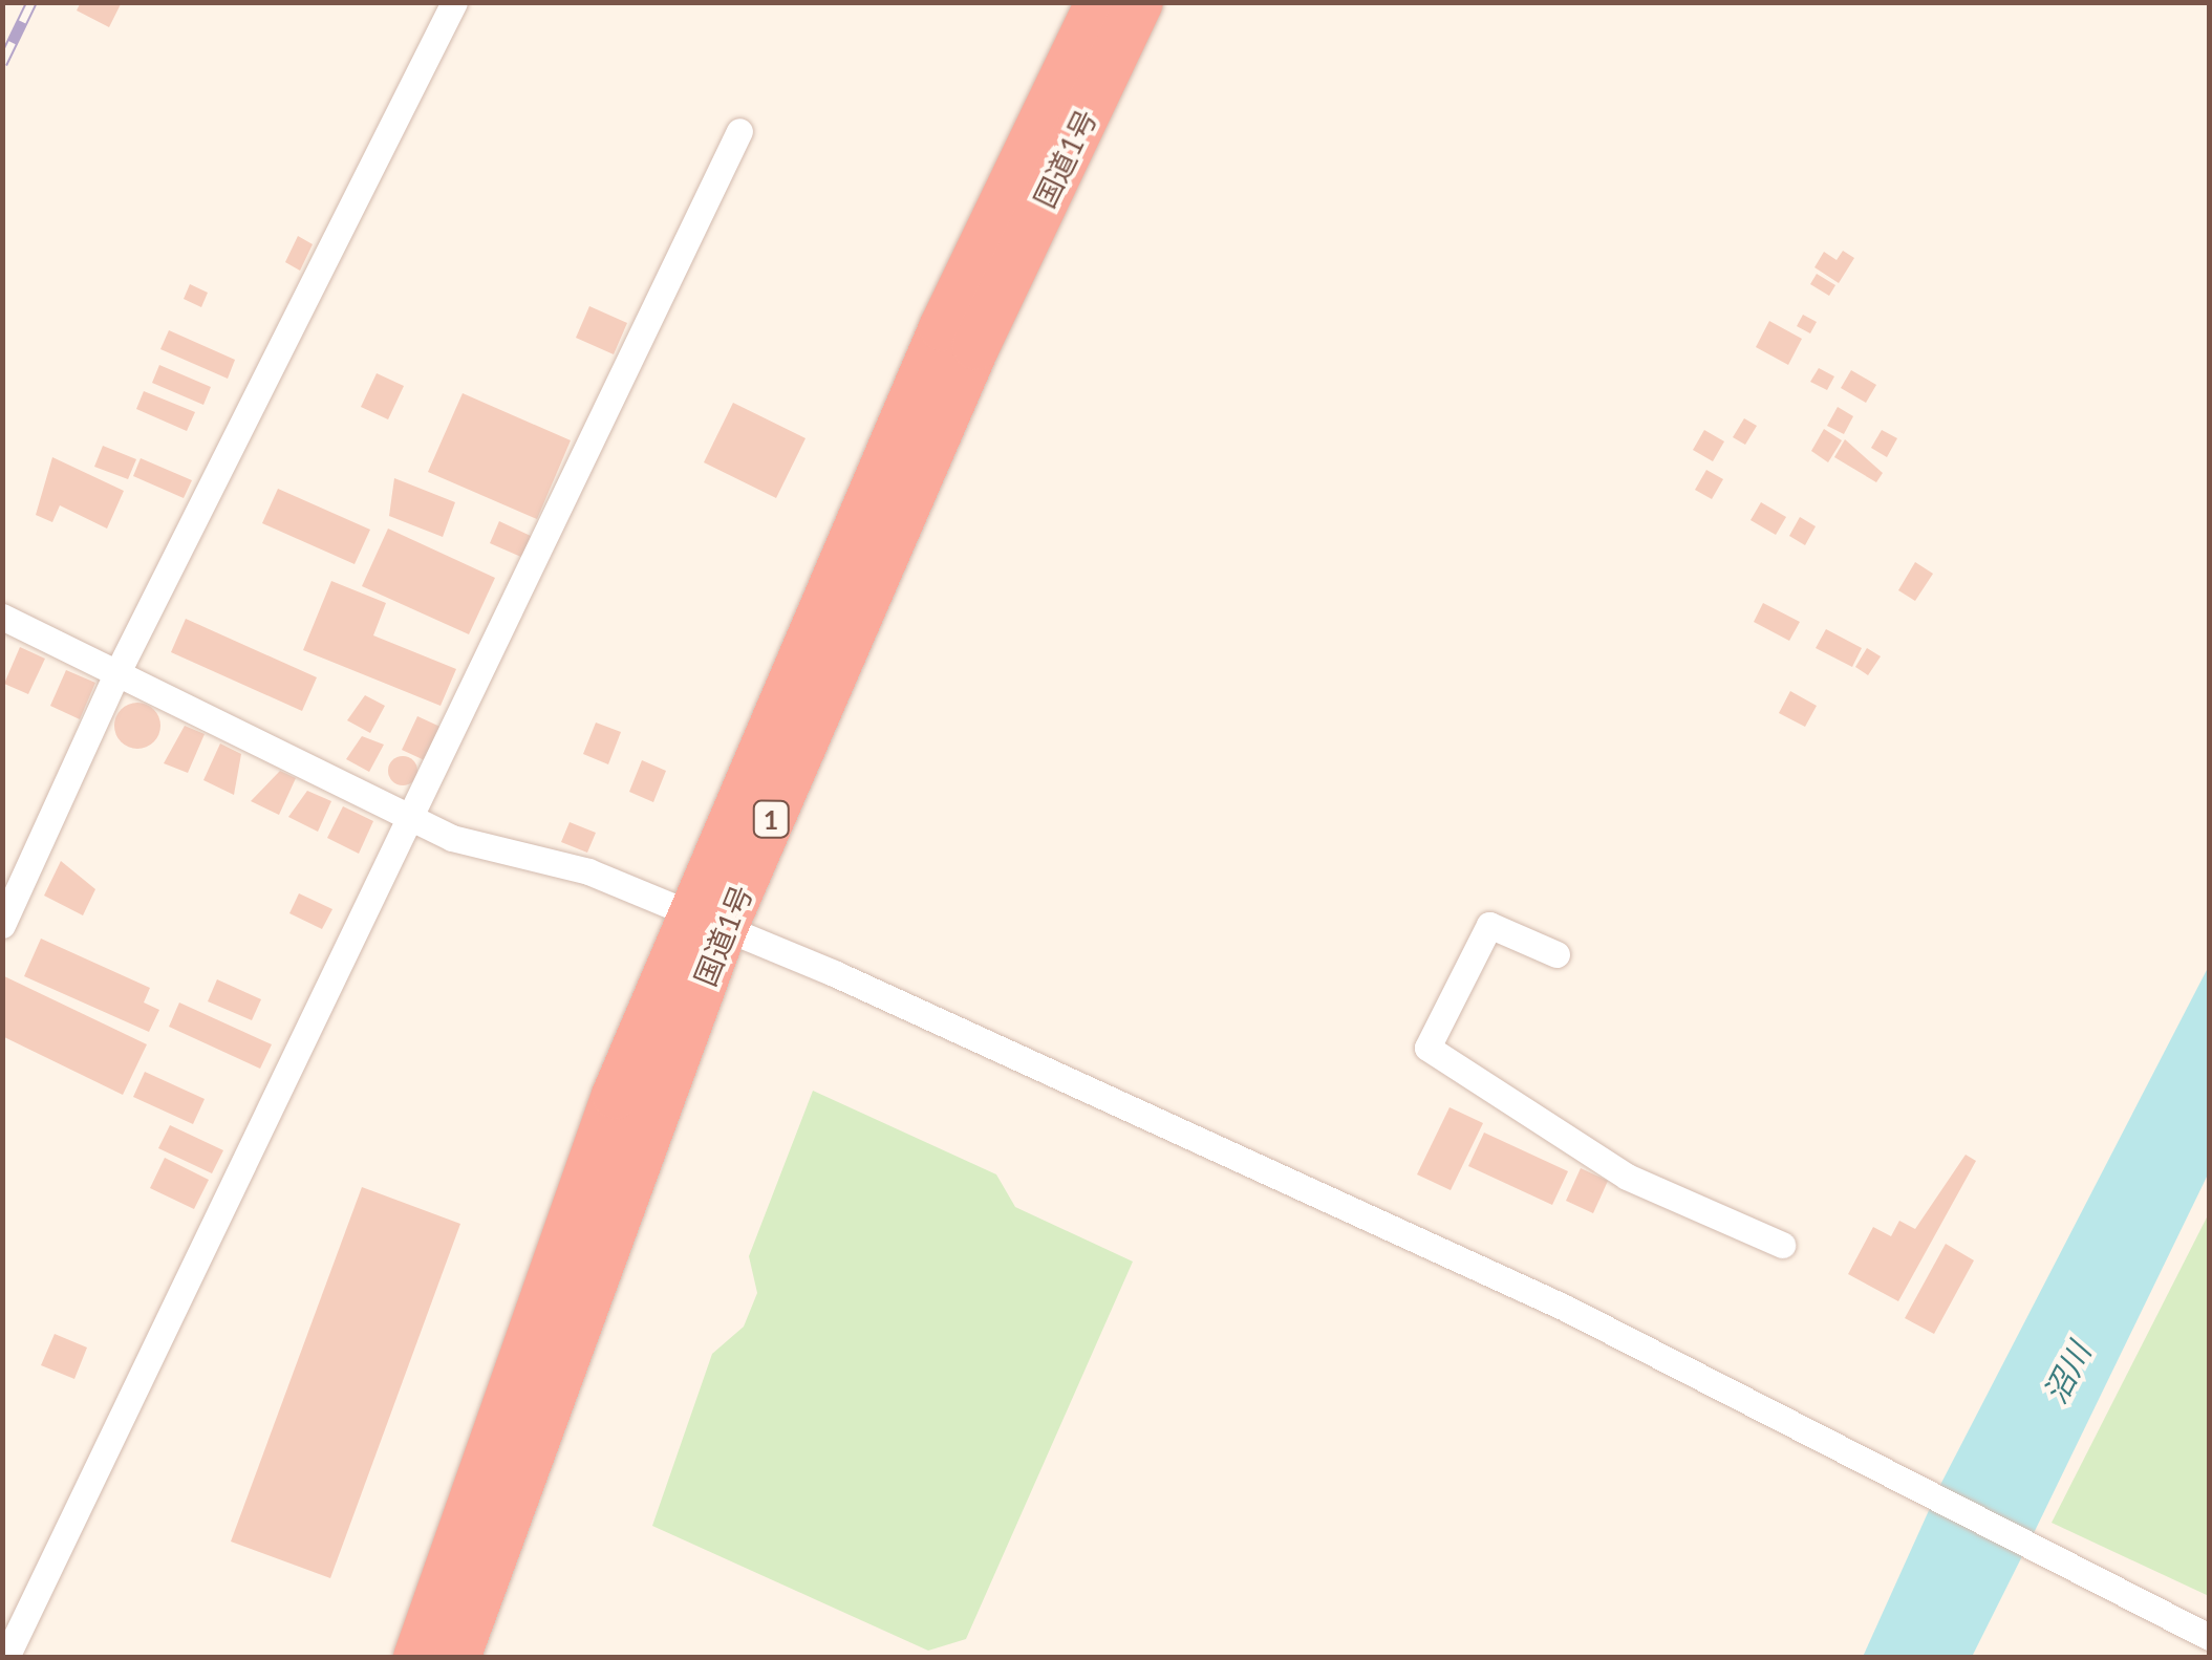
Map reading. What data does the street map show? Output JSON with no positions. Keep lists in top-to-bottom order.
{
  "streets": {
    "highway": ["国道1号", "1"]
  },
  "water": ["沼川"]
}
